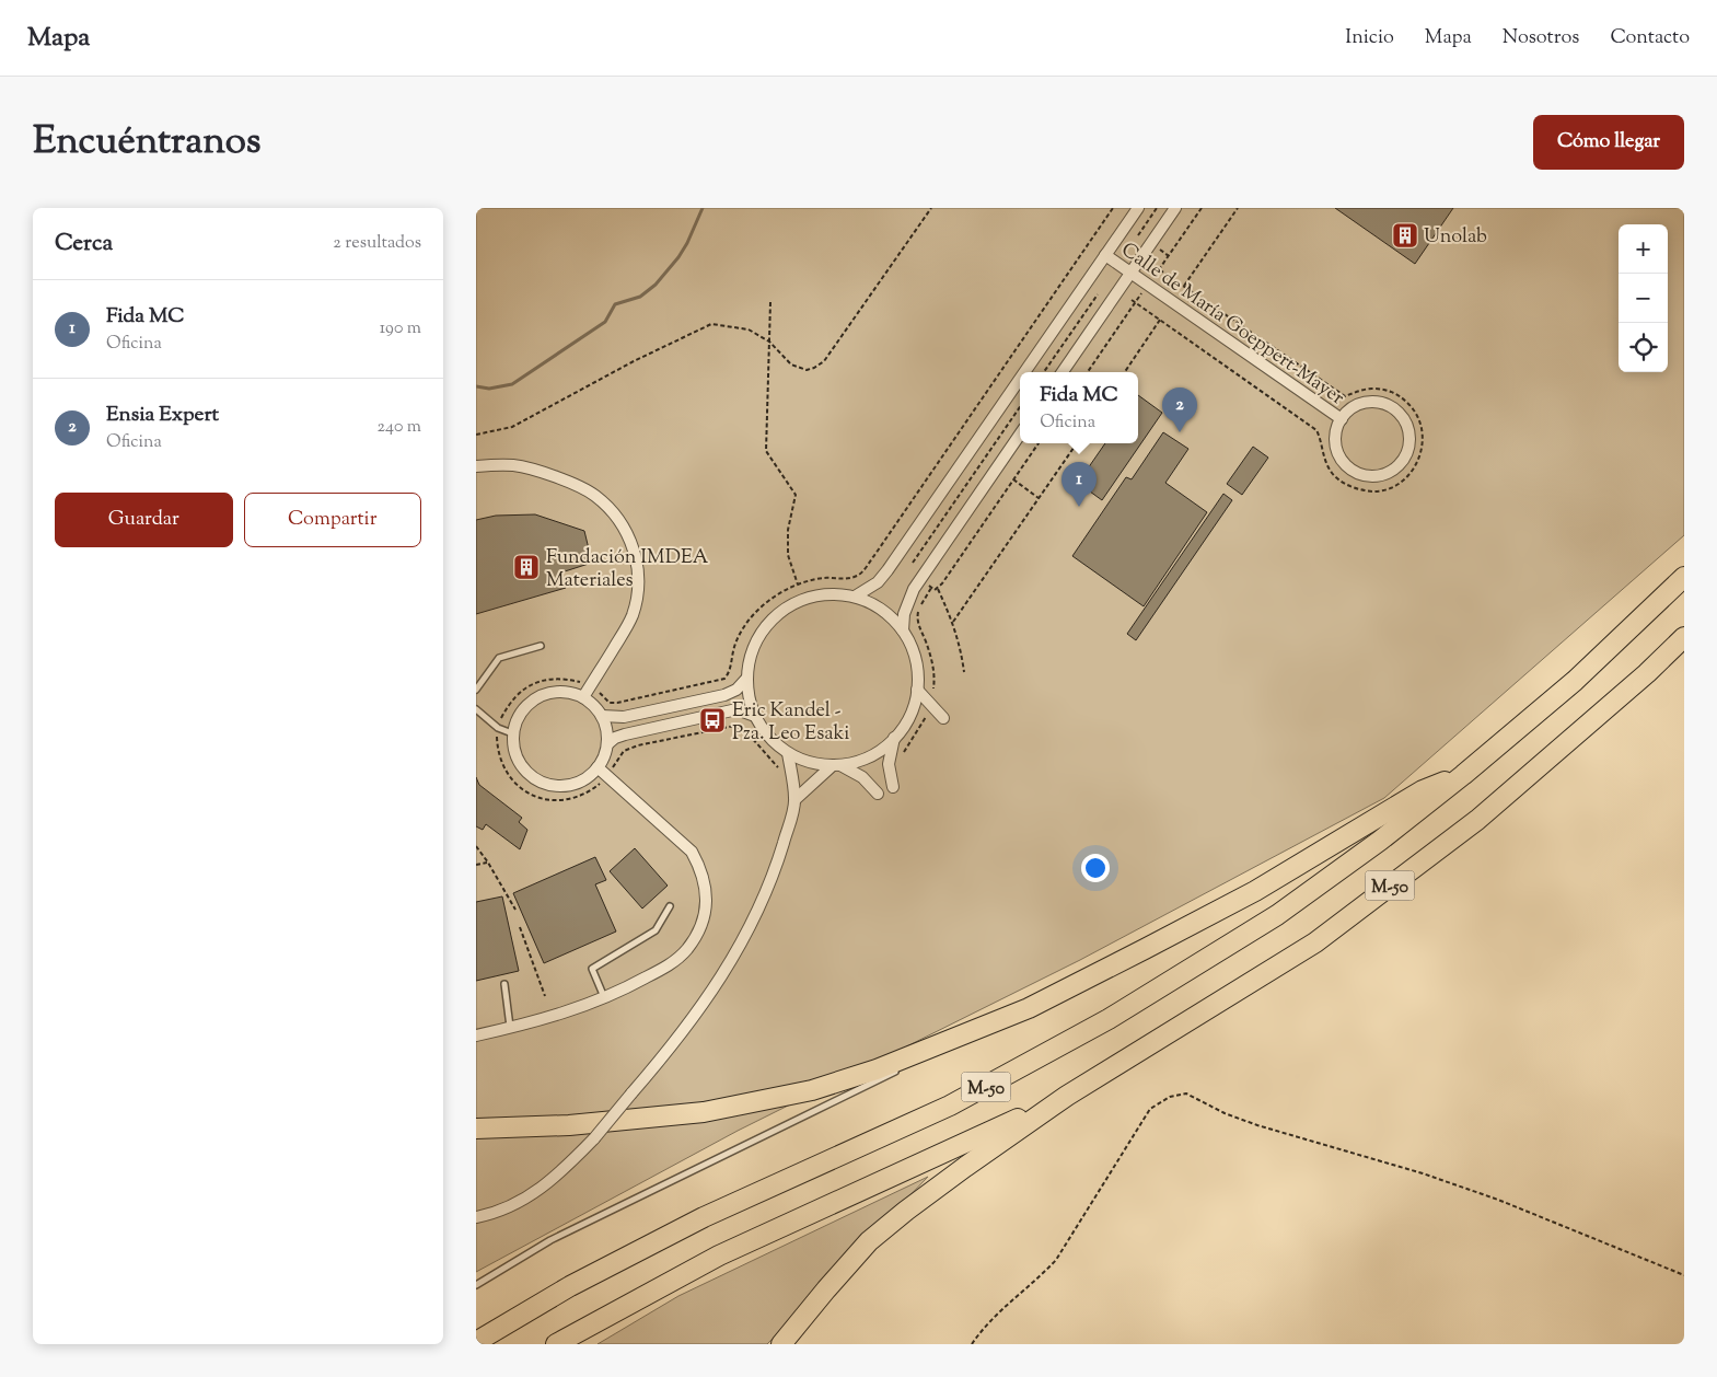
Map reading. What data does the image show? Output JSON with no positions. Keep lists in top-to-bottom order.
{
  "streets": {
    "highway": ["M-50"],
    "street": ["Calle de María Goeppert-Mayer"]
  },
  "places": {
    "building": ["Unolab", "Fundación IMDEA Materiales"],
    "bus stop": ["Eric Kandel - Pza. Leo Esaki"]
  },
  "page": {
    "header": "Mapa",
    "nav": [
      "Inicio",
      "Mapa",
      "Nosotros",
      "Contacto"
    ],
    "title": "Encuéntranos",
    "buttons": [
      "Cómo llegar",
      ["Guardar", "Compartir"]
    ],
    "heading": ["Cerca", "2 resultados"],
    "map_buttons": ["+", "−"],
    "list": [
      {
        "mark": "1",
        "name": "Fida MC",
        "note": "Oficina",
        "value": "190 m"
      },
      {
        "mark": "2",
        "name": "Ensia Expert",
        "note": "Oficina",
        "value": "240 m"
      }
    ],
    "popup": ["Fida MC", "Oficina"],
    "pins": ["2", "1"]
  }
}
